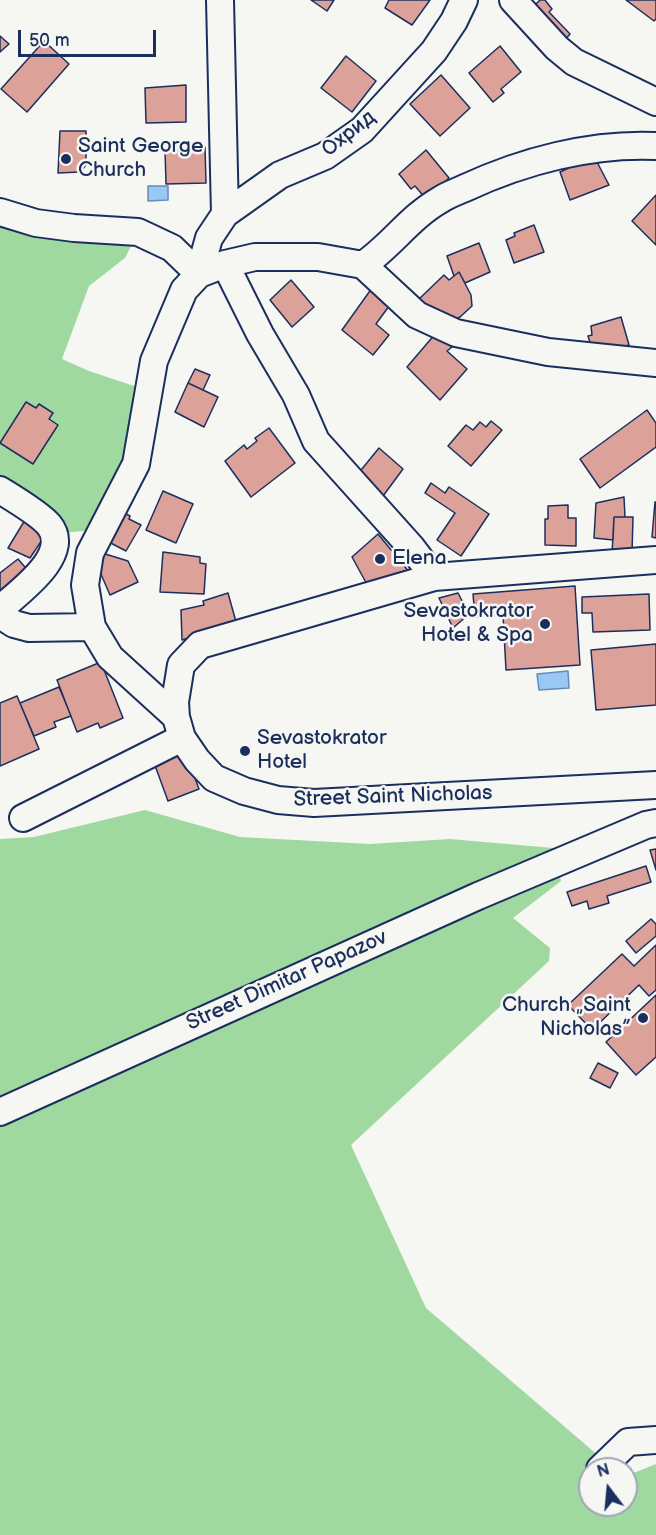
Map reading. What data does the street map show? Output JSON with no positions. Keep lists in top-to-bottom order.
{
  "streets": {
    "street": ["Охрид", "Street Saint Nicholas", "Street Dimitar Papazov"]
  },
  "places": [
    "Saint George Church",
    "Elena",
    "Sevastokrator Hotel & Spa",
    "Sevastokrator Hotel",
    "Church „Saint Nicholas”"
  ],
  "scale_bar": "50 m",
  "north": "top"
}
